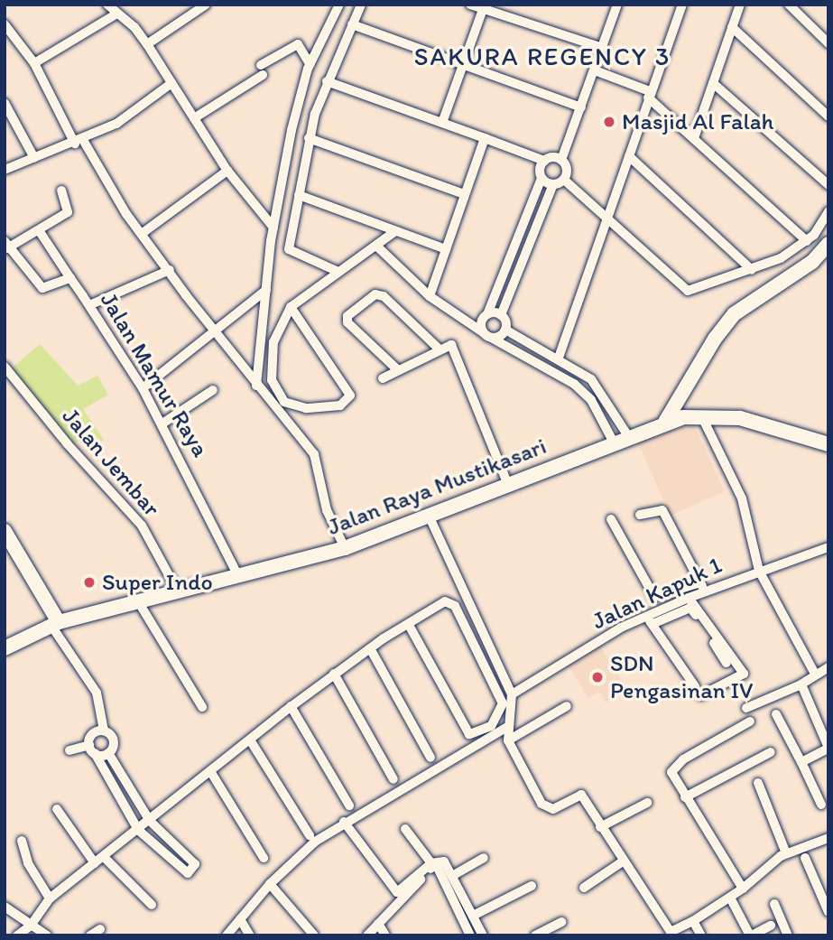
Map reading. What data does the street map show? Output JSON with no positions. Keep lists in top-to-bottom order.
{
  "streets": {
    "main road": ["Jalan Raya Mustikasari"],
    "street": ["Jalan Mamur Raya", "Jalan Jembar", "Jalan Kapuk 1"]
  },
  "crossings": [
    ["Jalan Mamur Raya", "Jalan Raya Mustikasari"],
    ["Jalan Jembar", "Jalan Raya Mustikasari"]
  ],
  "districts": ["SAKURA REGENCY 3"],
  "places": ["Masjid Al Falah", "Super Indo", "SDN Pengasinan IV"]
}
